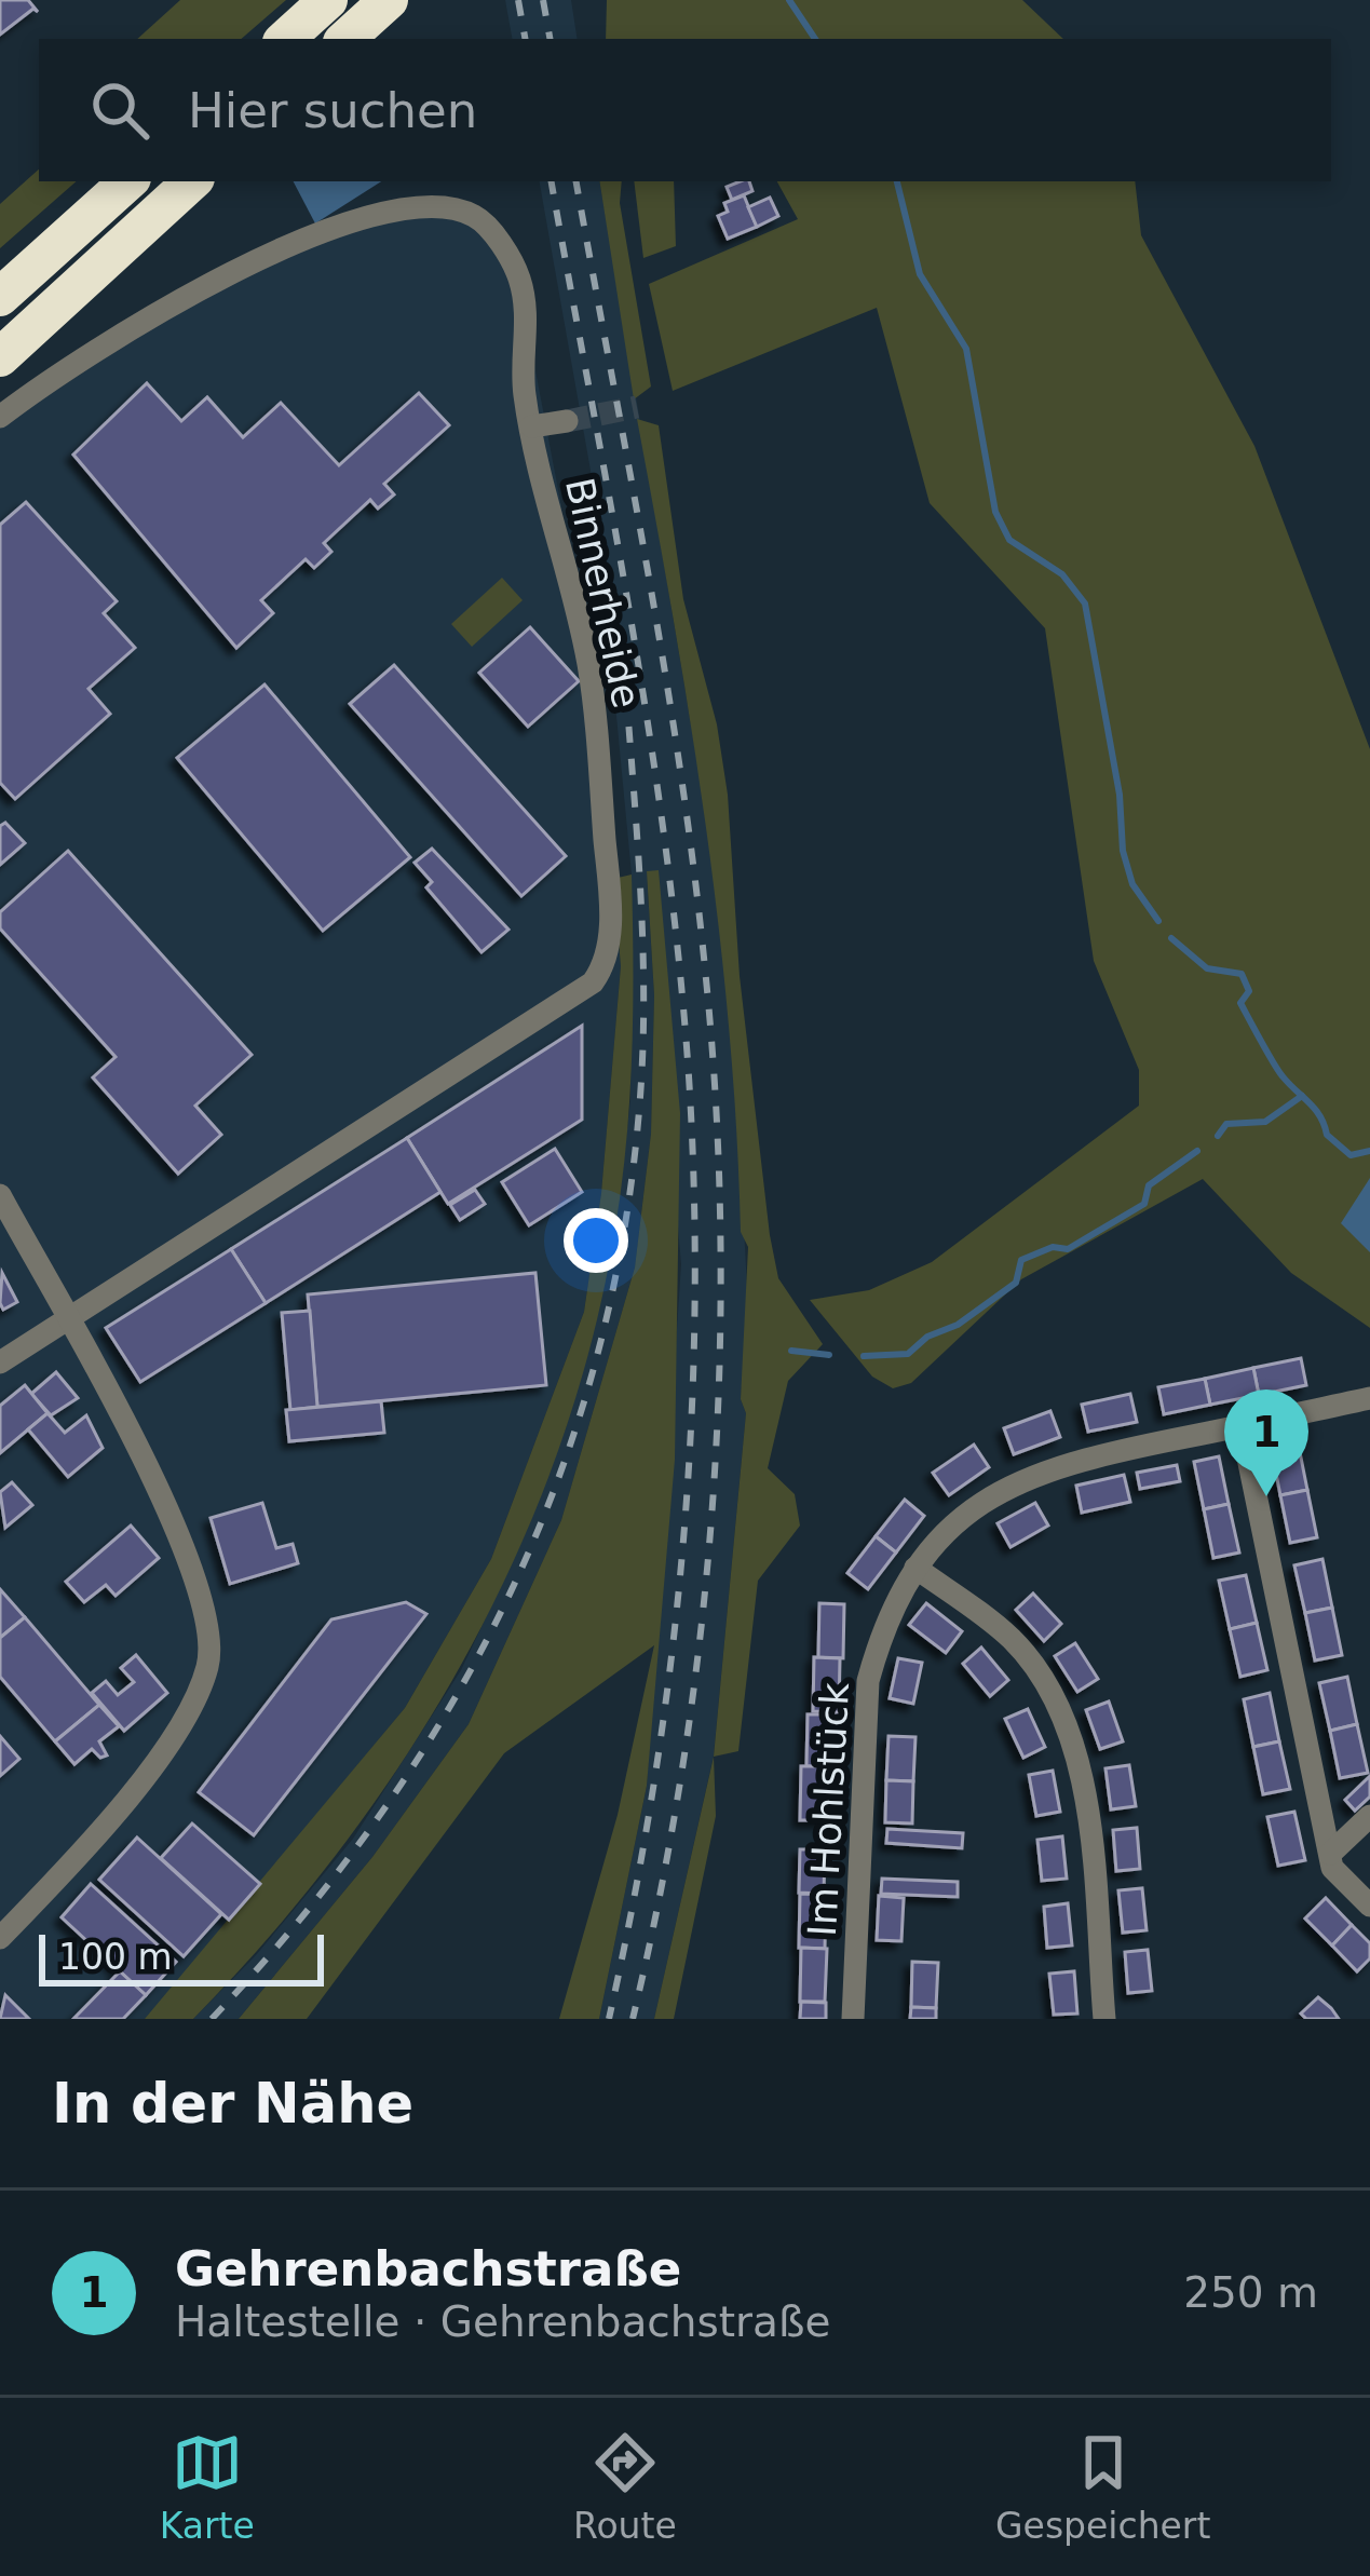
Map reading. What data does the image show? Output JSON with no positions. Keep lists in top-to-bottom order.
{
  "streets": {
    "street": ["Binnerheide", "Im Hohlstück"]
  },
  "scale_bar": "100 m",
  "page": {
    "search": "Hier suchen",
    "pins": "1",
    "scale": "100 m",
    "heading": "In der Nähe",
    "list": [
      {
        "mark": "1",
        "name": "Gehrenbachstraße",
        "note": "Haltestelle · Gehrenbachstraße",
        "value": "250 m"
      }
    ],
    "nav": ["Karte", "Route", "Gespeichert"]
  }
}
